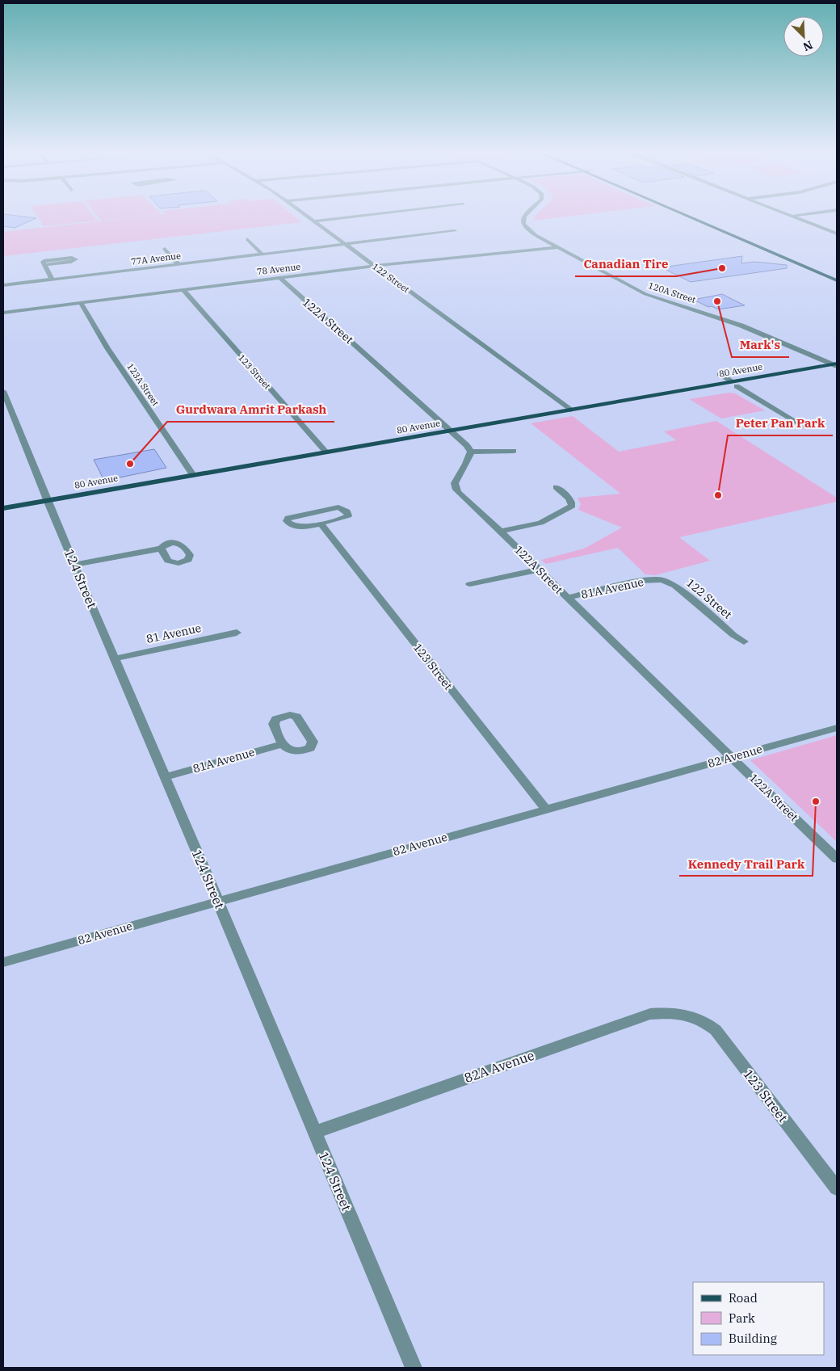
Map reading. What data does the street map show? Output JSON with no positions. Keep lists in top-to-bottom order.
{
  "streets": {
    "main road": ["80 Avenue"],
    "street": [
      "77A Avenue",
      "78 Avenue",
      "122 Street",
      "120A Street",
      "122A Street",
      "123 Street",
      "123A Street",
      "124 Street",
      "81A Avenue",
      "81 Avenue",
      "82 Avenue",
      "82A Avenue"
    ]
  },
  "crossings": [
    ["77A Avenue", "122 Street"],
    ["78 Avenue", "122 Street"],
    ["78 Avenue", "120A Street"],
    ["78 Avenue", "122A Street"],
    ["78 Avenue", "123 Street"],
    ["78 Avenue", "123A Street"],
    ["122 Street", "80 Avenue"],
    ["122 Street", "81A Avenue"],
    ["120A Street", "80 Avenue"],
    ["122A Street", "80 Avenue"],
    ["122A Street", "81A Avenue"],
    ["122A Street", "82 Avenue"],
    ["80 Avenue", "123 Street"],
    ["80 Avenue", "123A Street"],
    ["80 Avenue", "124 Street"],
    ["123 Street", "82 Avenue"],
    ["123 Street", "82A Avenue"],
    ["124 Street", "81A Avenue"],
    ["124 Street", "81 Avenue"],
    ["124 Street", "82 Avenue"],
    ["124 Street", "82A Avenue"]
  ],
  "places": [
    "Canadian Tire",
    "Mark's",
    "Gurdwara Amrit Parkash",
    "Peter Pan Park",
    "Kennedy Trail Park"
  ],
  "legend": ["Road", "Park", "Building"],
  "north": "bottom right"
}
